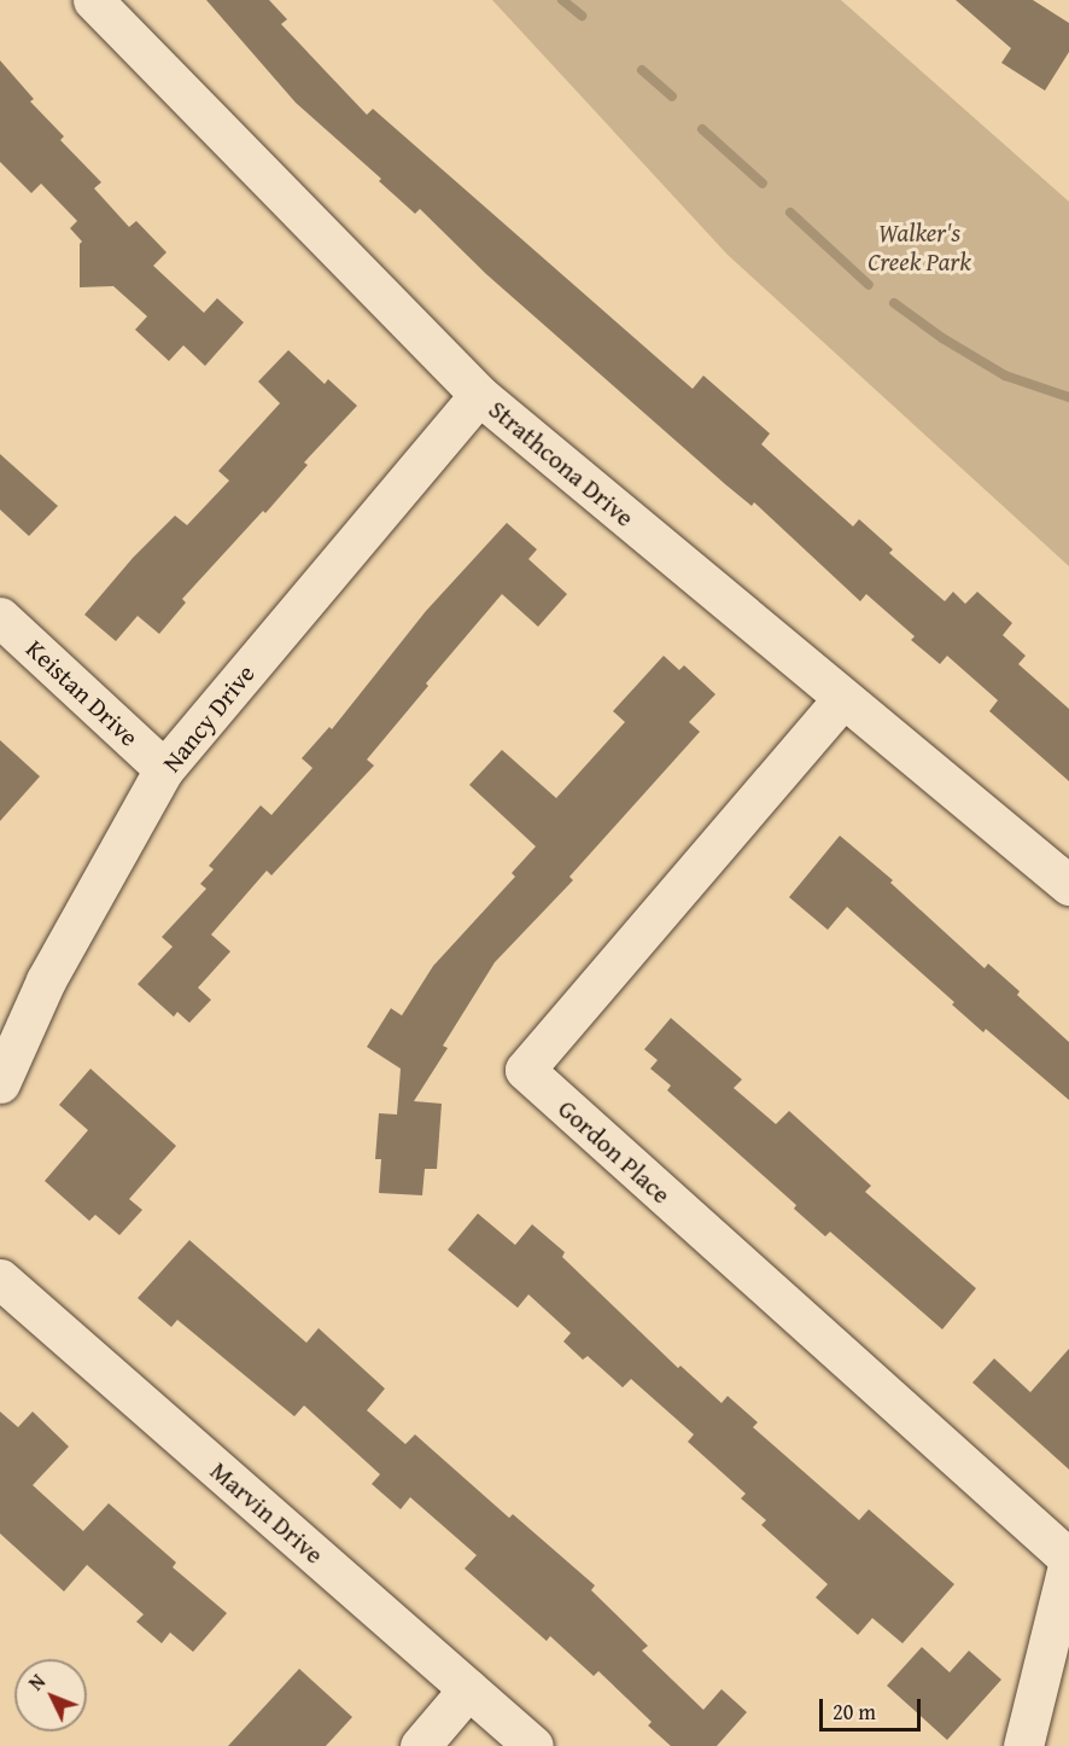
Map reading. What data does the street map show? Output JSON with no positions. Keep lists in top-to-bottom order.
{
  "streets": {
    "street": [
      "Strathcona Drive",
      "Keistan Drive",
      "Nancy Drive",
      "Gordon Place",
      "Marvin Drive"
    ]
  },
  "crossings": [
    ["Strathcona Drive", "Nancy Drive"],
    ["Strathcona Drive", "Gordon Place"],
    ["Keistan Drive", "Nancy Drive"]
  ],
  "parks": ["Walker's Creek Park"],
  "scale_bar": "20 m",
  "north": "top left"
}
